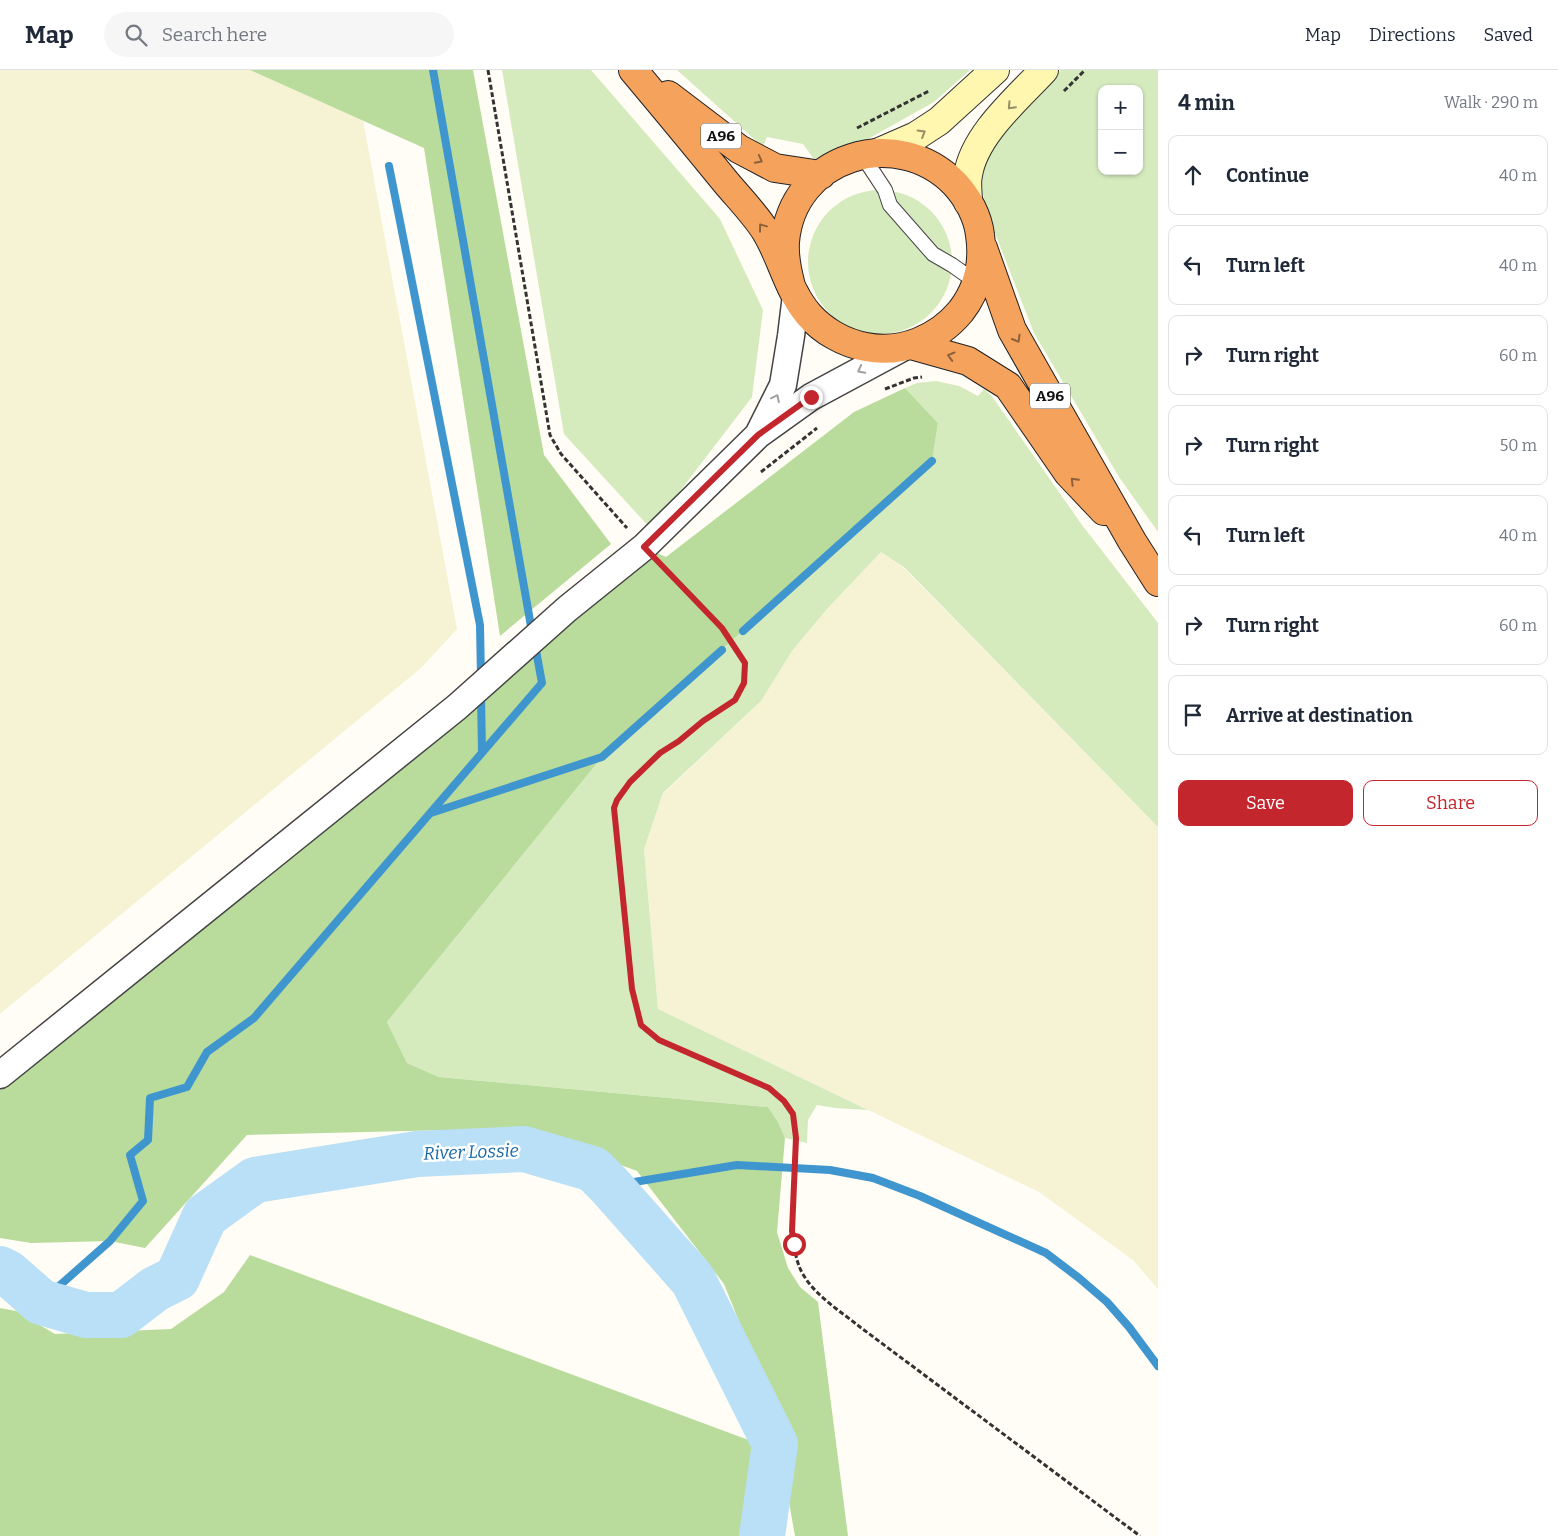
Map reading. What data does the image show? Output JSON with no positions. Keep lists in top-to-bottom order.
{
  "streets": {
    "highway": ["A96"]
  },
  "water": ["River Lossie"],
  "page": {
    "header": "Map",
    "search": "Search here",
    "nav": ["Map", "Directions", "Saved"],
    "heading": ["4 min", "Walk · 290 m"],
    "map_buttons": ["+", "−"],
    "list": [
      ["Continue", "40 m"],
      ["Turn left", "40 m"],
      ["Turn right", "60 m"],
      ["Turn right", "50 m"],
      ["Turn left", "40 m"],
      ["Turn right", "60 m"],
      "Arrive at destination"
    ],
    "buttons": ["Save", "Share"]
  }
}
